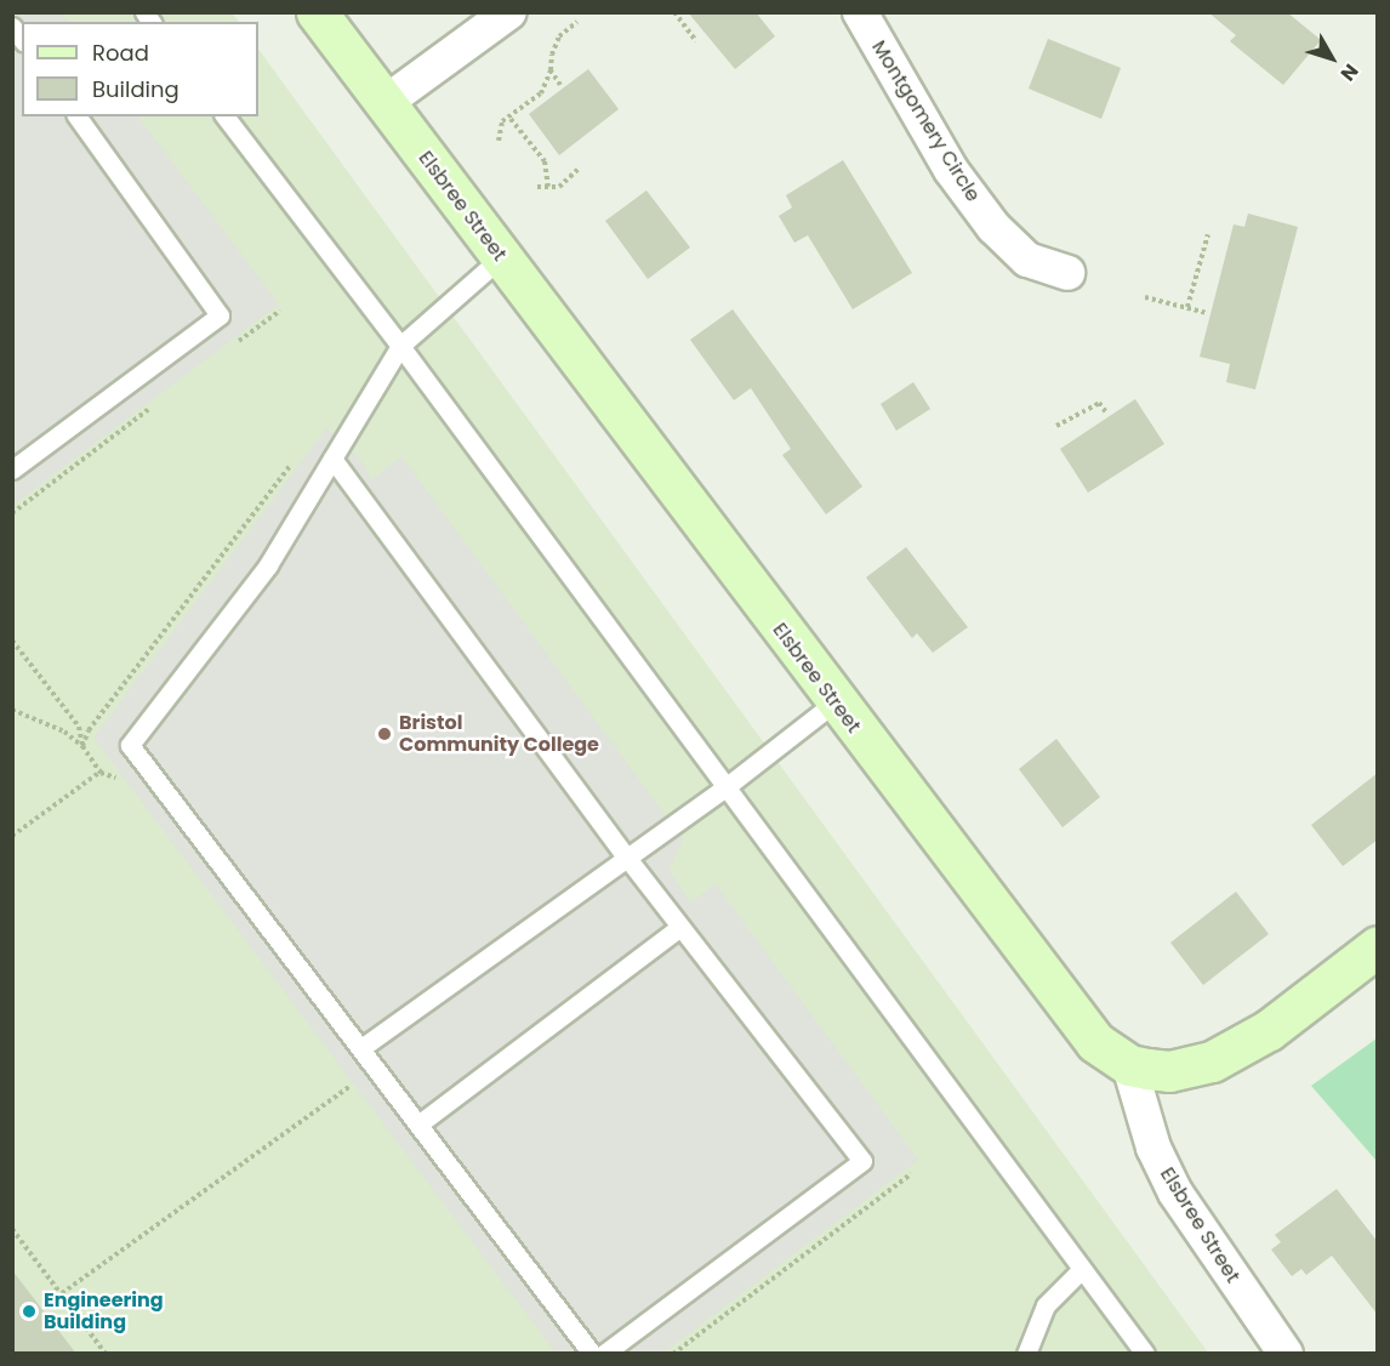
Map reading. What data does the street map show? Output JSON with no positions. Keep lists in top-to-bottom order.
{
  "streets": {
    "street": ["Montgomery Circle", "Elsbree Street"]
  },
  "places": ["Bristol Community College", "Engineering Building"],
  "legend": ["Road", "Building"],
  "north": "bottom right"
}
